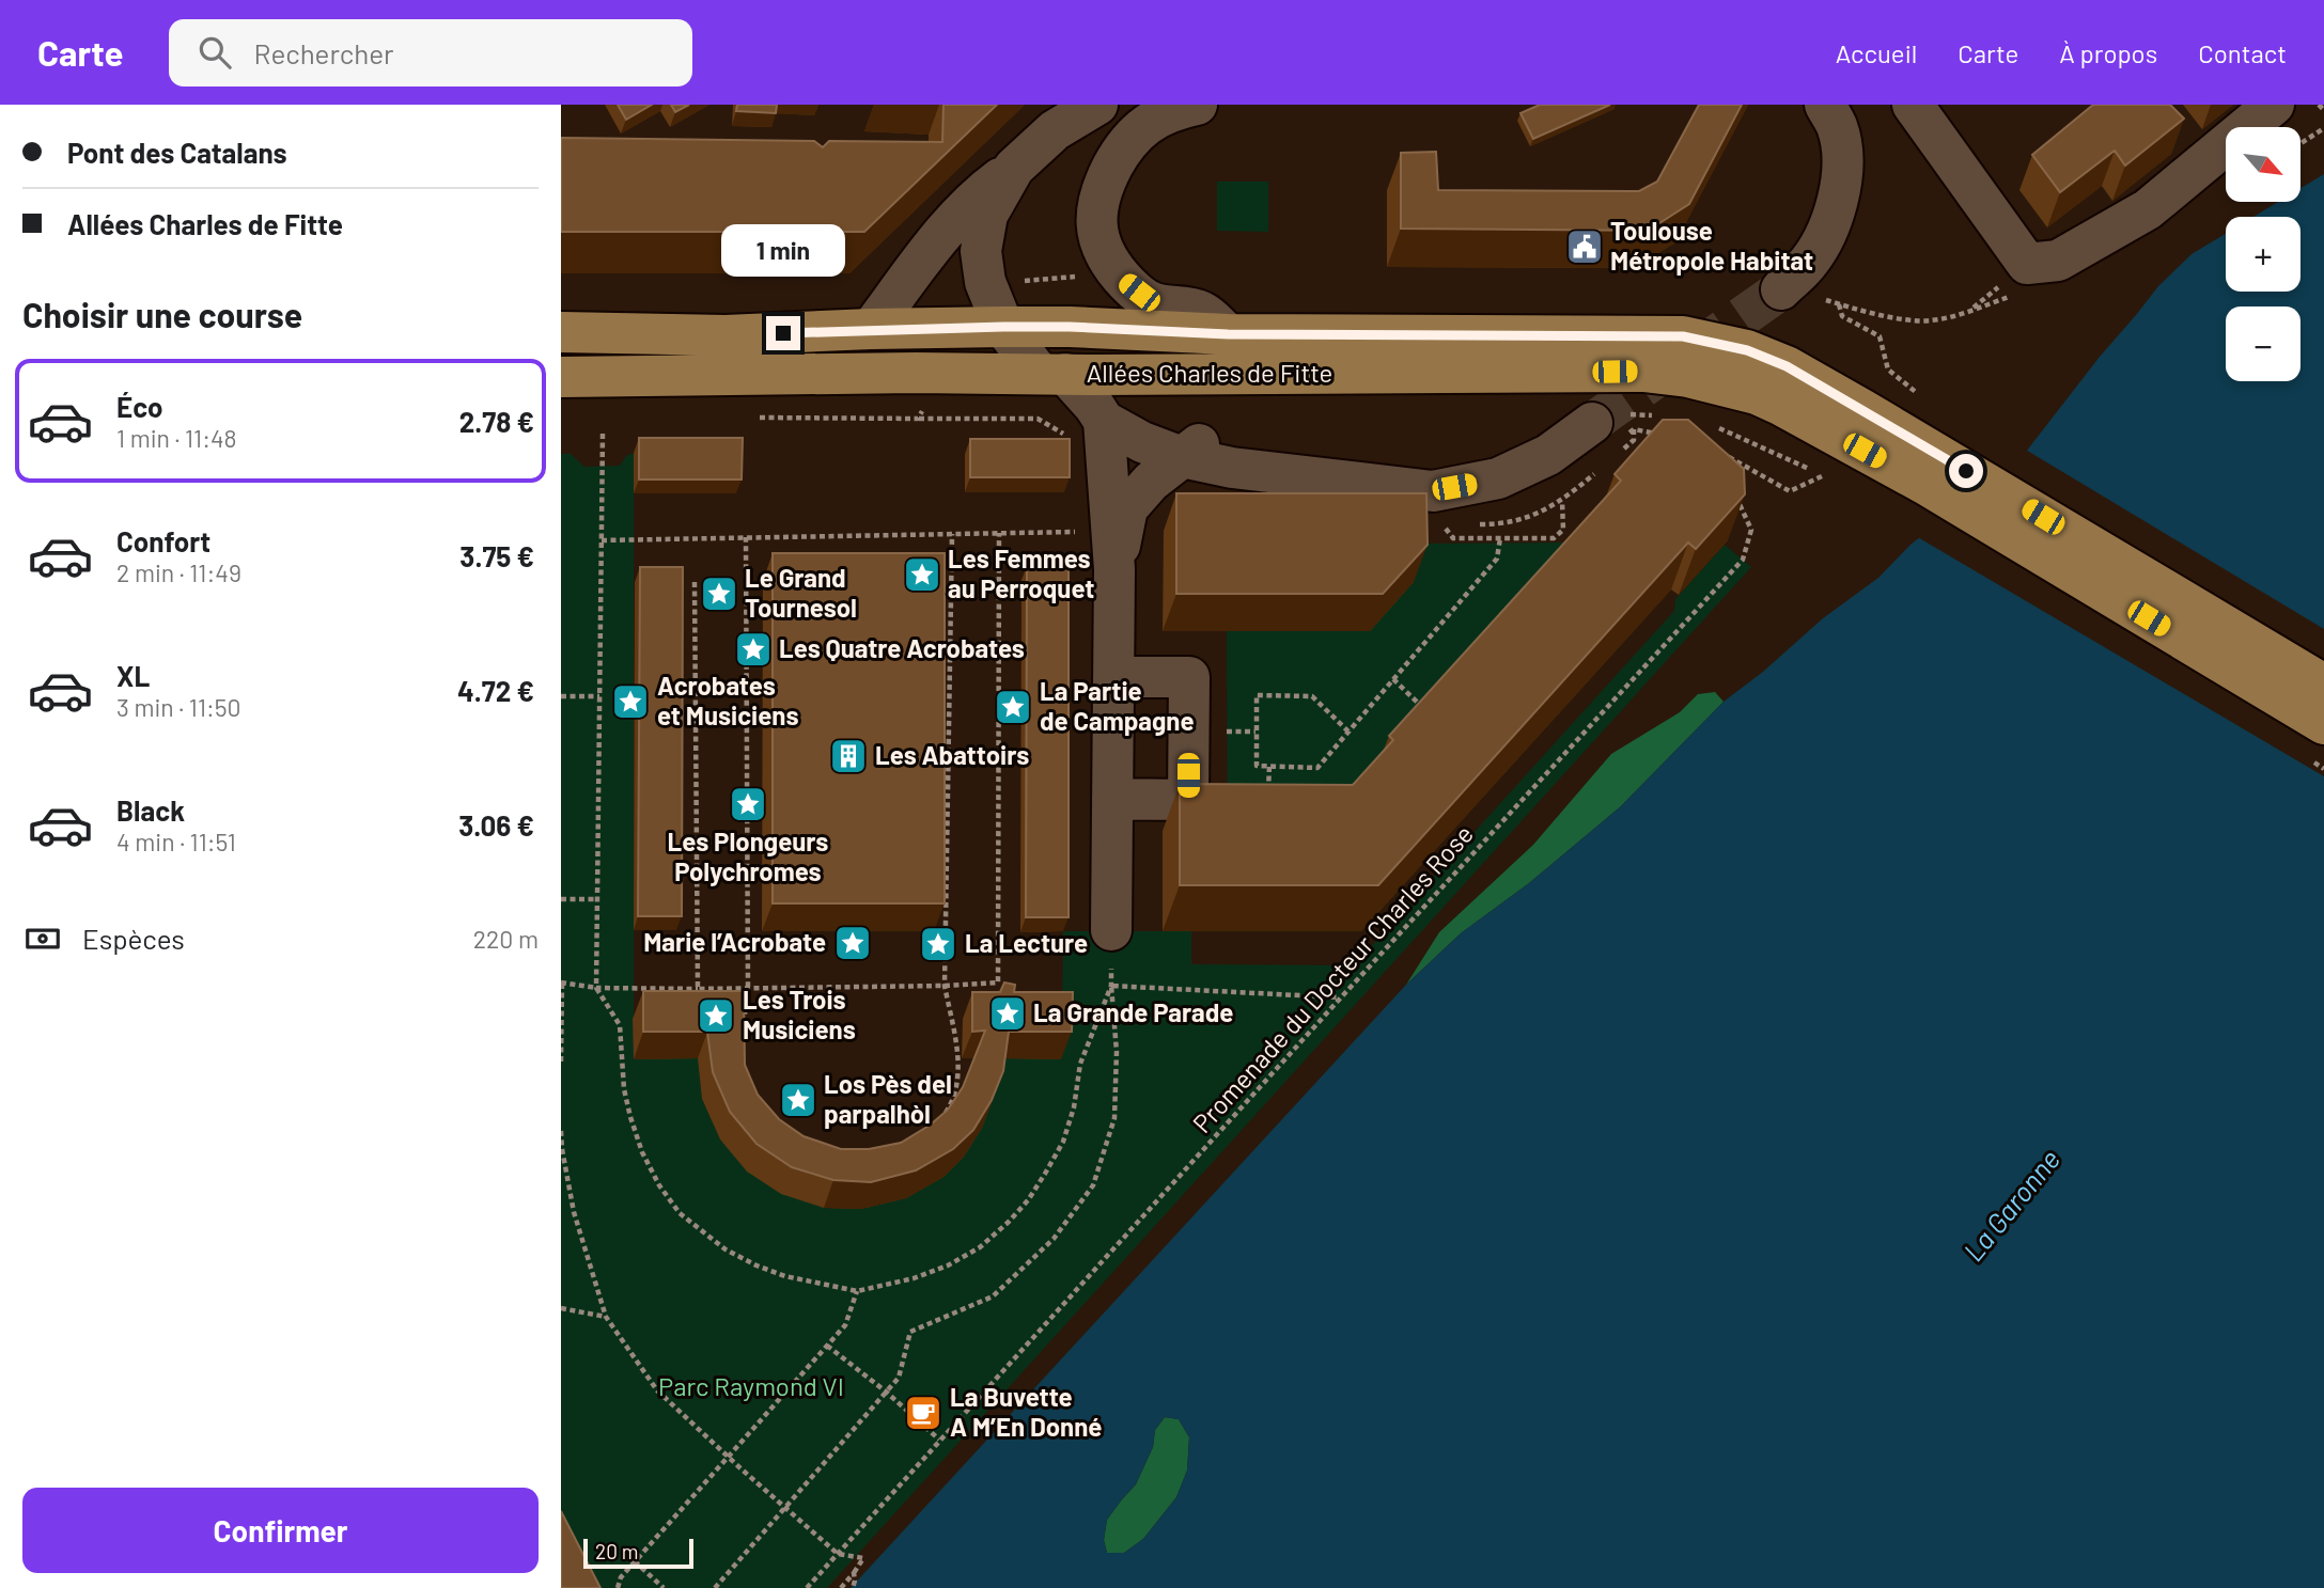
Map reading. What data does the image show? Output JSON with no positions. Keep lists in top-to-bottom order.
{
  "streets": {
    "main road": ["Allées Charles de Fitte"],
    "path": ["Promenade du Docteur Charles Rose"]
  },
  "water": ["La Garonne"],
  "parks": ["Parc Raymond VI"],
  "places": {
    "public building": ["Toulouse Métropole Habitat"],
    "place": [
      "Les Femmes au Perroquet",
      "Le Grand Tournesol",
      "Les Quatre Acrobates",
      "Acrobates et Musiciens",
      "La Partie de Campagne",
      "Les Plongeurs Polychromes",
      "Marie l’Acrobate",
      "La Lecture",
      "La Grande Parade",
      "Les Trois Musiciens",
      "Los Pès del parpalhòl"
    ],
    "building": ["Les Abattoirs"],
    "cafe": ["La Buvette A M’En Donné"]
  },
  "scale_bar": "20 m",
  "north": "bottom right",
  "page": {
    "header": "Carte",
    "search": "Rechercher",
    "nav": [
      "Accueil",
      "Carte",
      "À propos",
      "Contact"
    ],
    "banner": ["Pont des Catalans", "Allées Charles de Fitte"],
    "map_buttons": ["+", "−"],
    "bubble": "1 min",
    "heading": "Choisir une course",
    "list": [
      {
        "name": "Éco",
        "note": "1 min · 11:48",
        "value": "2.78 €"
      },
      {
        "name": "Confort",
        "note": "2 min · 11:49",
        "value": "3.75 €"
      },
      {
        "name": "XL",
        "note": "3 min · 11:50",
        "value": "4.72 €"
      },
      {
        "name": "Black",
        "note": "4 min · 11:51",
        "value": "3.06 €"
      }
    ],
    "pay": ["Espèces", "220 m"],
    "buttons": "Confirmer",
    "scale": "20 m"
  }
}
